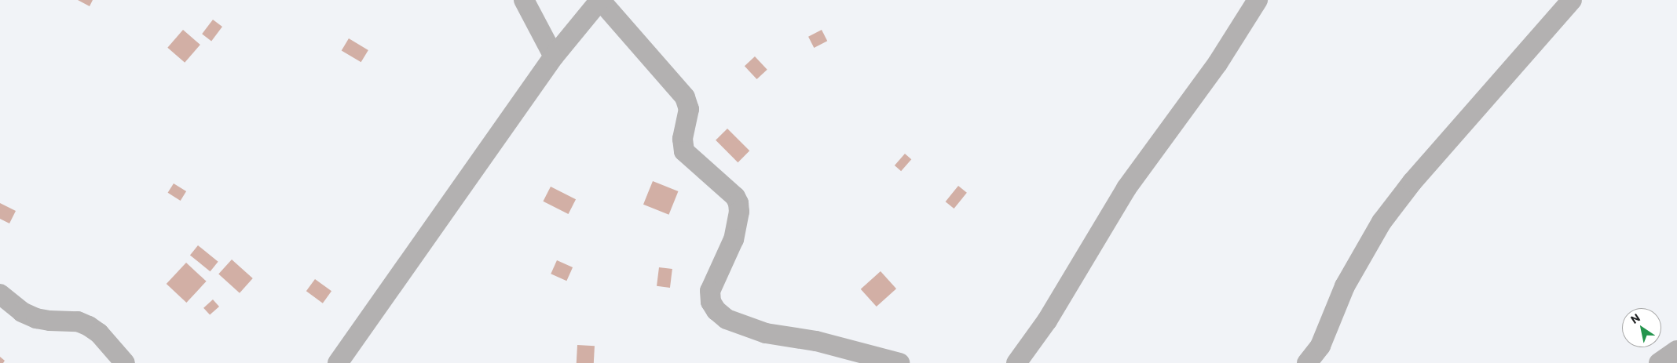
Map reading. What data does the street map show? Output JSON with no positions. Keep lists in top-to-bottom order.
{
  "north": "top left"
}
